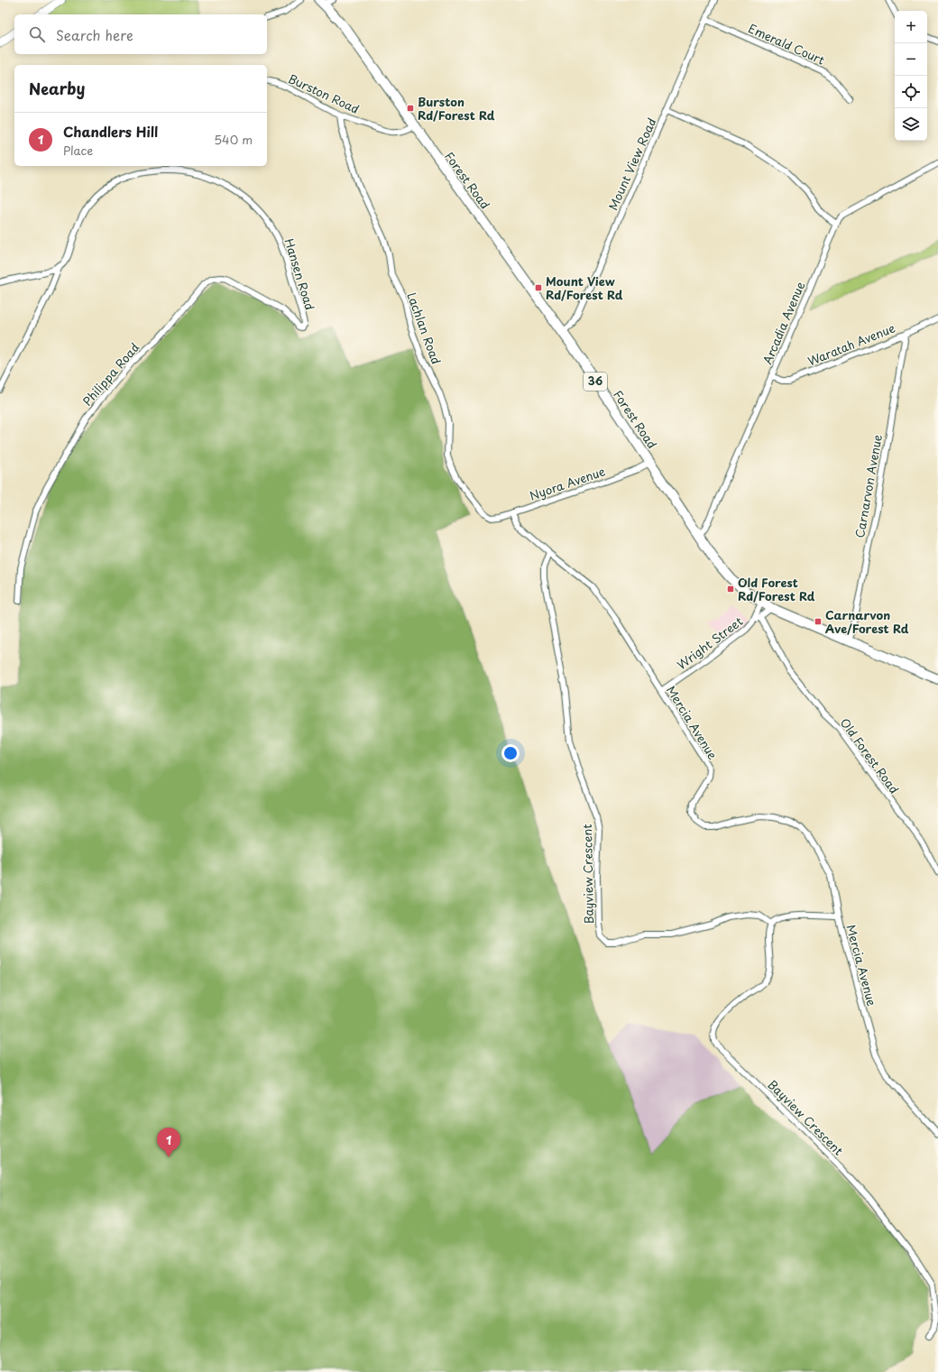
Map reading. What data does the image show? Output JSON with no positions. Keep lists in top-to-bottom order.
{
  "streets": {
    "main road": ["Forest Road", "36"],
    "street": [
      "Emerald Court",
      "Burston Road",
      "Mount View Road",
      "Hansen Road",
      "Arcadia Avenue",
      "Lachlan Road",
      "Waratah Avenue",
      "Philippa Road",
      "Nyora Avenue",
      "Carnarvon Avenue",
      "Wright Street",
      "Mercia Avenue",
      "Old Forest Road",
      "Bayview Crescent"
    ]
  },
  "crossings": [
    ["Emerald Court", "Mount View Road"],
    ["Burston Road", "Forest Road"],
    ["Burston Road", "Lachlan Road"],
    ["Mount View Road", "Forest Road"],
    ["Forest Road", "Arcadia Avenue"],
    ["Forest Road", "Nyora Avenue"],
    ["Forest Road", "Carnarvon Avenue"],
    ["Forest Road", "Wright Street"],
    ["Hansen Road", "Philippa Road"],
    ["Arcadia Avenue", "Waratah Avenue"],
    ["Lachlan Road", "Nyora Avenue"],
    ["Waratah Avenue", "Carnarvon Avenue"],
    ["Nyora Avenue", "Mercia Avenue"],
    ["Wright Street", "Mercia Avenue"],
    ["Mercia Avenue", "Bayview Crescent"]
  ],
  "places": {
    "transit": [
      "Burston Rd/Forest Rd",
      "Mount View Rd/Forest Rd",
      "Old Forest Rd/Forest Rd",
      "Carnarvon Ave/Forest Rd"
    ]
  },
  "page": {
    "map_buttons": ["+", "−"],
    "search": "Search here",
    "heading": "Nearby",
    "list": [
      {
        "mark": "1",
        "name": "Chandlers Hill",
        "note": "Place",
        "value": "540 m"
      }
    ],
    "pins": "1"
  }
}
